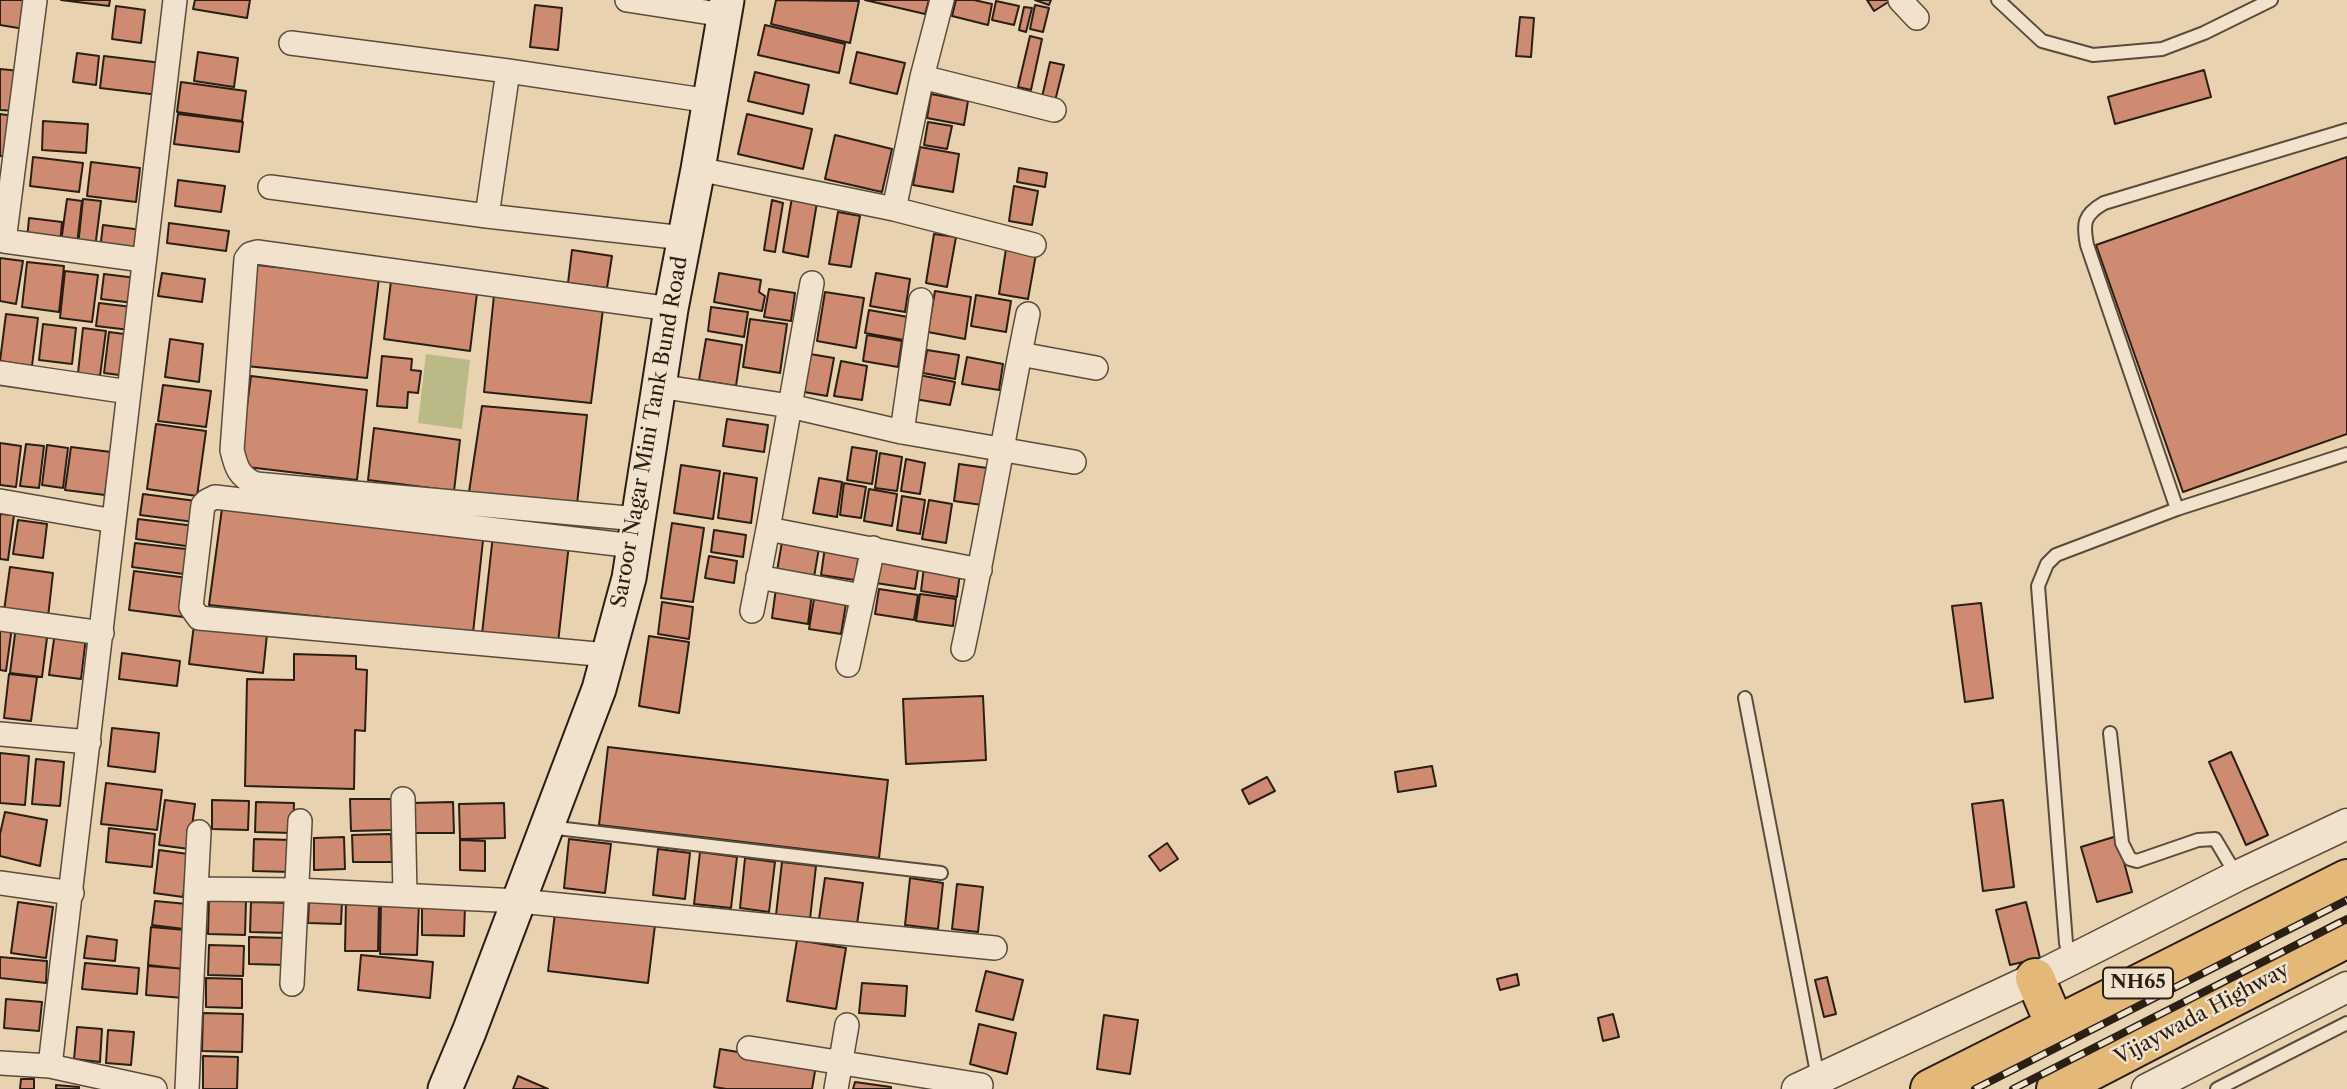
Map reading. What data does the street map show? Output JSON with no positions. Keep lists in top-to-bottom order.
{
  "streets": {
    "highway": ["NH65", "Vijaywada Highway"],
    "main road": ["Saroor Nagar Mini Tank Bund Road"]
  }
}
